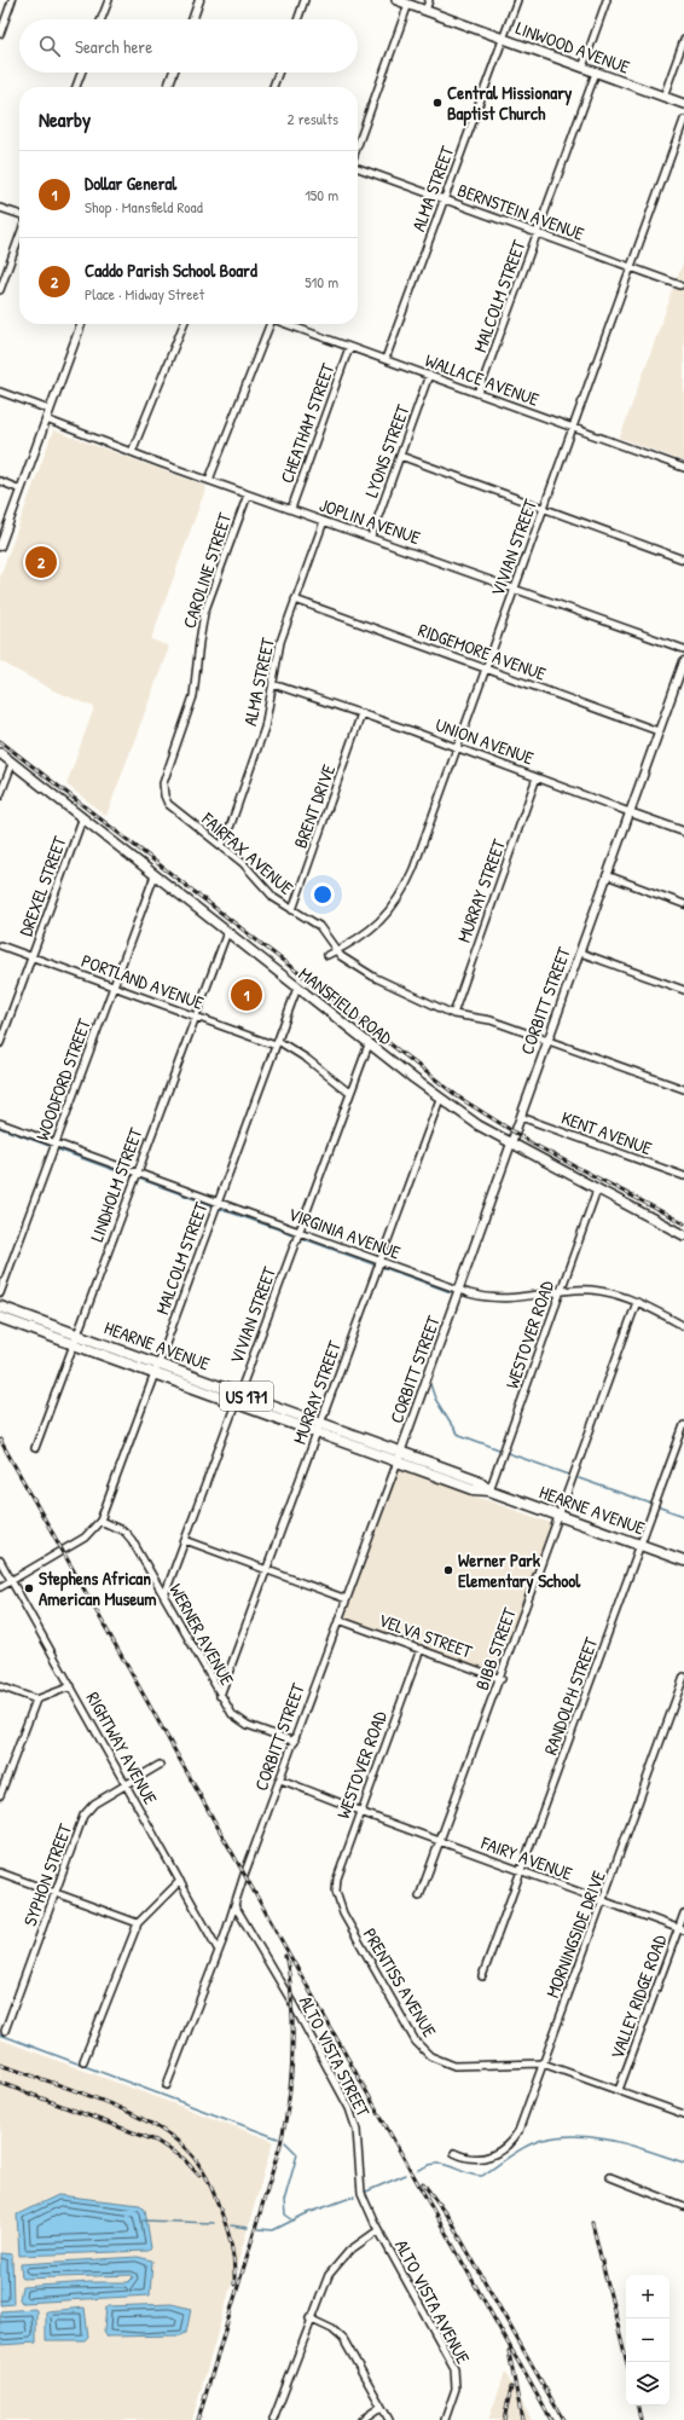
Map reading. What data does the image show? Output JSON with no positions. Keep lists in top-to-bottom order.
{
  "streets": {
    "main road": [
      "LINWOOD AVENUE",
      "MANSFIELD ROAD",
      "HEARNE AVENUE",
      "US 171"
    ],
    "street": [
      "ALMA STREET",
      "BERNSTEIN AVENUE",
      "MALCOLM STREET",
      "WALLACE AVENUE",
      "CHEATHAM STREET",
      "LYONS STREET",
      "JOPLIN AVENUE",
      "VIVIAN STREET",
      "CAROLINE STREET",
      "RIDGEMORE AVENUE",
      "UNION AVENUE",
      "BRENT DRIVE",
      "FAIRFAX AVENUE",
      "DREXEL STREET",
      "MURRAY STREET",
      "PORTLAND AVENUE",
      "CORBITT STREET",
      "WOODFORD STREET",
      "KENT AVENUE",
      "LINDHOLM STREET",
      "VIRGINIA AVENUE",
      "WESTOVER ROAD",
      "WERNER AVENUE",
      "VELVA STREET",
      "BIBB STREET",
      "RANDOLPH STREET",
      "RIGHTWAY AVENUE",
      "FAIRY AVENUE",
      "SYPHON STREET",
      "MORNINGSIDE DRIVE",
      "PRENTISS AVENUE",
      "VALLEY RIDGE ROAD",
      "ALTO VISTA STREET",
      "ALTO VISTA AVENUE"
    ]
  },
  "crossings": [
    ["LINWOOD AVENUE", "ALMA STREET"],
    ["LINWOOD AVENUE", "MALCOLM STREET"],
    ["ALMA STREET", "BERNSTEIN AVENUE"],
    ["ALMA STREET", "WALLACE AVENUE"],
    ["ALMA STREET", "JOPLIN AVENUE"],
    ["ALMA STREET", "RIDGEMORE AVENUE"],
    ["ALMA STREET", "UNION AVENUE"],
    ["ALMA STREET", "FAIRFAX AVENUE"],
    ["BERNSTEIN AVENUE", "MALCOLM STREET"],
    ["BERNSTEIN AVENUE", "VIVIAN STREET"],
    ["MALCOLM STREET", "WALLACE AVENUE"],
    ["MALCOLM STREET", "PORTLAND AVENUE"],
    ["MALCOLM STREET", "MANSFIELD ROAD"],
    ["MALCOLM STREET", "VIRGINIA AVENUE"],
    ["MALCOLM STREET", "HEARNE AVENUE"],
    ["MALCOLM STREET", "WERNER AVENUE"],
    ["MALCOLM STREET", "RIGHTWAY AVENUE"],
    ["WALLACE AVENUE", "CHEATHAM STREET"],
    ["WALLACE AVENUE", "LYONS STREET"],
    ["WALLACE AVENUE", "VIVIAN STREET"],
    ["CHEATHAM STREET", "JOPLIN AVENUE"],
    ["LYONS STREET", "JOPLIN AVENUE"],
    ["JOPLIN AVENUE", "VIVIAN STREET"],
    ["JOPLIN AVENUE", "CAROLINE STREET"],
    ["VIVIAN STREET", "RIDGEMORE AVENUE"],
    ["VIVIAN STREET", "UNION AVENUE"],
    ["VIVIAN STREET", "FAIRFAX AVENUE"],
    ["VIVIAN STREET", "PORTLAND AVENUE"],
    ["VIVIAN STREET", "MANSFIELD ROAD"],
    ["VIVIAN STREET", "VIRGINIA AVENUE"],
    ["VIVIAN STREET", "HEARNE AVENUE"],
    ["VIVIAN STREET", "WERNER AVENUE"],
    ["CAROLINE STREET", "FAIRFAX AVENUE"],
    ["RIDGEMORE AVENUE", "CORBITT STREET"],
    ["UNION AVENUE", "BRENT DRIVE"],
    ["UNION AVENUE", "MURRAY STREET"],
    ["UNION AVENUE", "CORBITT STREET"],
    ["BRENT DRIVE", "FAIRFAX AVENUE"],
    ["FAIRFAX AVENUE", "MURRAY STREET"],
    ["FAIRFAX AVENUE", "CORBITT STREET"],
    ["DREXEL STREET", "PORTLAND AVENUE"],
    ["DREXEL STREET", "MANSFIELD ROAD"],
    ["MURRAY STREET", "MANSFIELD ROAD"],
    ["MURRAY STREET", "VIRGINIA AVENUE"],
    ["MURRAY STREET", "HEARNE AVENUE"],
    ["MURRAY STREET", "WERNER AVENUE"],
    ["PORTLAND AVENUE", "WOODFORD STREET"],
    ["PORTLAND AVENUE", "LINDHOLM STREET"],
    ["CORBITT STREET", "MANSFIELD ROAD"],
    ["CORBITT STREET", "KENT AVENUE"],
    ["CORBITT STREET", "VIRGINIA AVENUE"],
    ["CORBITT STREET", "HEARNE AVENUE"],
    ["CORBITT STREET", "WERNER AVENUE"],
    ["CORBITT STREET", "VELVA STREET"],
    ["CORBITT STREET", "RIGHTWAY AVENUE"],
    ["CORBITT STREET", "FAIRY AVENUE"],
    ["CORBITT STREET", "ALTO VISTA STREET"],
    ["MANSFIELD ROAD", "WOODFORD STREET"],
    ["MANSFIELD ROAD", "LINDHOLM STREET"],
    ["MANSFIELD ROAD", "WESTOVER ROAD"],
    ["WOODFORD STREET", "VIRGINIA AVENUE"],
    ["LINDHOLM STREET", "VIRGINIA AVENUE"],
    ["LINDHOLM STREET", "HEARNE AVENUE"],
    ["VIRGINIA AVENUE", "WESTOVER ROAD"],
    ["VIRGINIA AVENUE", "BIBB STREET"],
    ["WESTOVER ROAD", "HEARNE AVENUE"],
    ["WESTOVER ROAD", "VELVA STREET"],
    ["WESTOVER ROAD", "FAIRY AVENUE"],
    ["WESTOVER ROAD", "PRENTISS AVENUE"],
    ["HEARNE AVENUE", "BIBB STREET"],
    ["HEARNE AVENUE", "RANDOLPH STREET"],
    ["VELVA STREET", "BIBB STREET"],
    ["BIBB STREET", "FAIRY AVENUE"],
    ["RANDOLPH STREET", "FAIRY AVENUE"],
    ["RIGHTWAY AVENUE", "SYPHON STREET"],
    ["FAIRY AVENUE", "MORNINGSIDE DRIVE"],
    ["FAIRY AVENUE", "VALLEY RIDGE ROAD"],
    ["MORNINGSIDE DRIVE", "PRENTISS AVENUE"],
    ["PRENTISS AVENUE", "VALLEY RIDGE ROAD"],
    ["ALTO VISTA STREET", "ALTO VISTA AVENUE"]
  ],
  "places": ["Central Missionary Baptist Church", "Werner Park Elementary School", "Stephens African American Museum"],
  "page": {
    "search": "Search here",
    "heading": ["Nearby", "2 results"],
    "list": [
      {
        "mark": "1",
        "name": "Dollar General",
        "note": "Shop · Mansfield Road",
        "value": "150 m"
      },
      {
        "mark": "2",
        "name": "Caddo Parish School Board",
        "note": "Place · Midway Street",
        "value": "510 m"
      }
    ],
    "pins": ["2", "1"],
    "map_buttons": ["+", "−"]
  }
}
